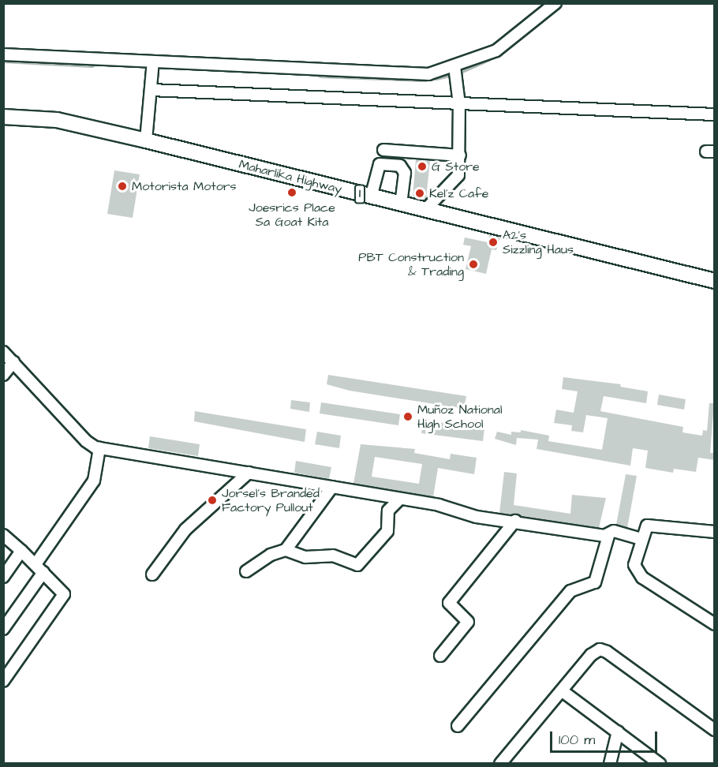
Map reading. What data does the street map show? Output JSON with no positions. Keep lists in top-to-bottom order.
{
  "streets": {
    "highway": ["Maharlika Highway", "1"]
  },
  "places": [
    "G Store",
    "Motorista Motors",
    "Joesrics Place Sa Goat Kita",
    "Kel’z Cafe",
    "A2’s Sizzling Haus",
    "PBT Construction & Trading",
    "Muñoz National High School",
    "Jorsel's Branded Factory Pullout"
  ],
  "scale_bar": "100 m"
}
